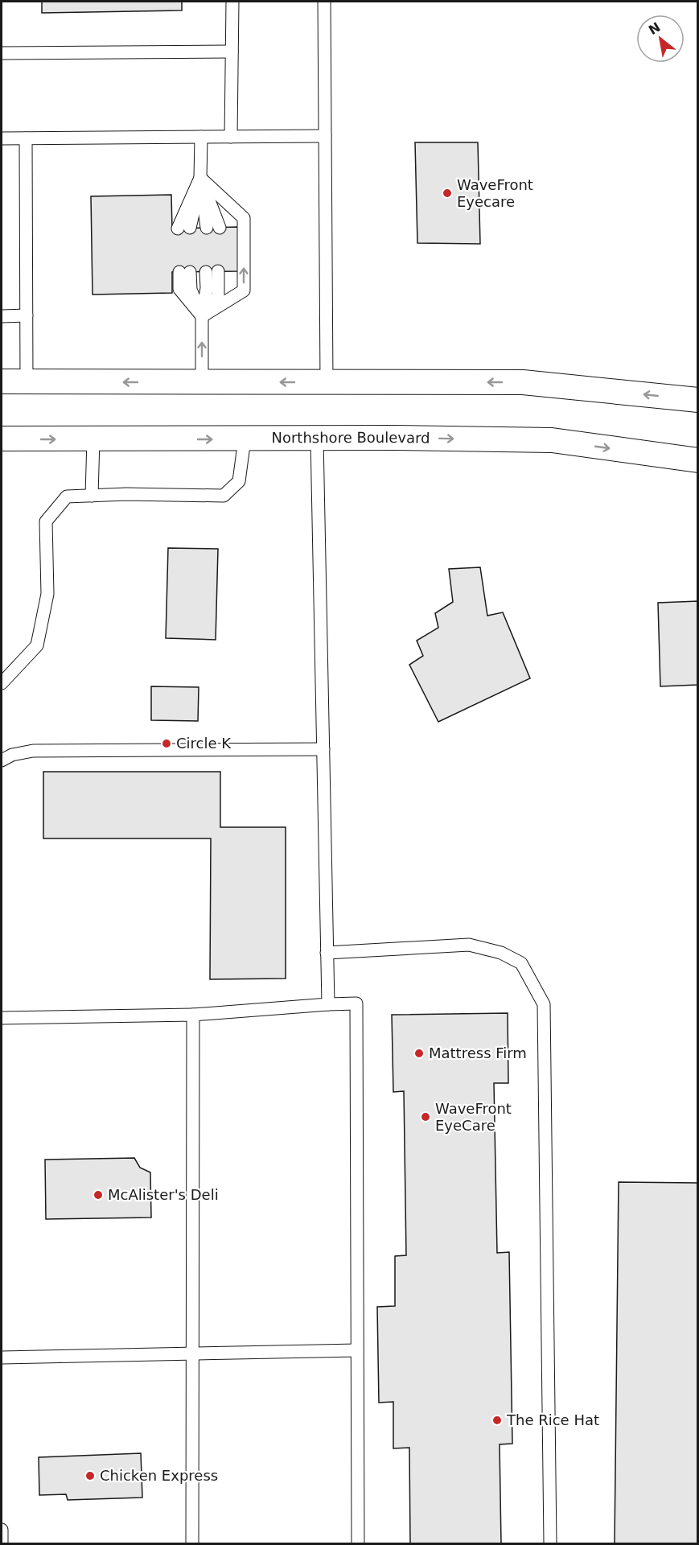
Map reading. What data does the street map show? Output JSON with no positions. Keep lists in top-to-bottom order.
{
  "streets": {
    "street": ["Northshore Boulevard"]
  },
  "places": [
    "WaveFront Eyecare",
    "Circle K",
    "Mattress Firm",
    "WaveFront EyeCare",
    "McAlister's Deli",
    "The Rice Hat",
    "Chicken Express"
  ],
  "north": "top left"
}
